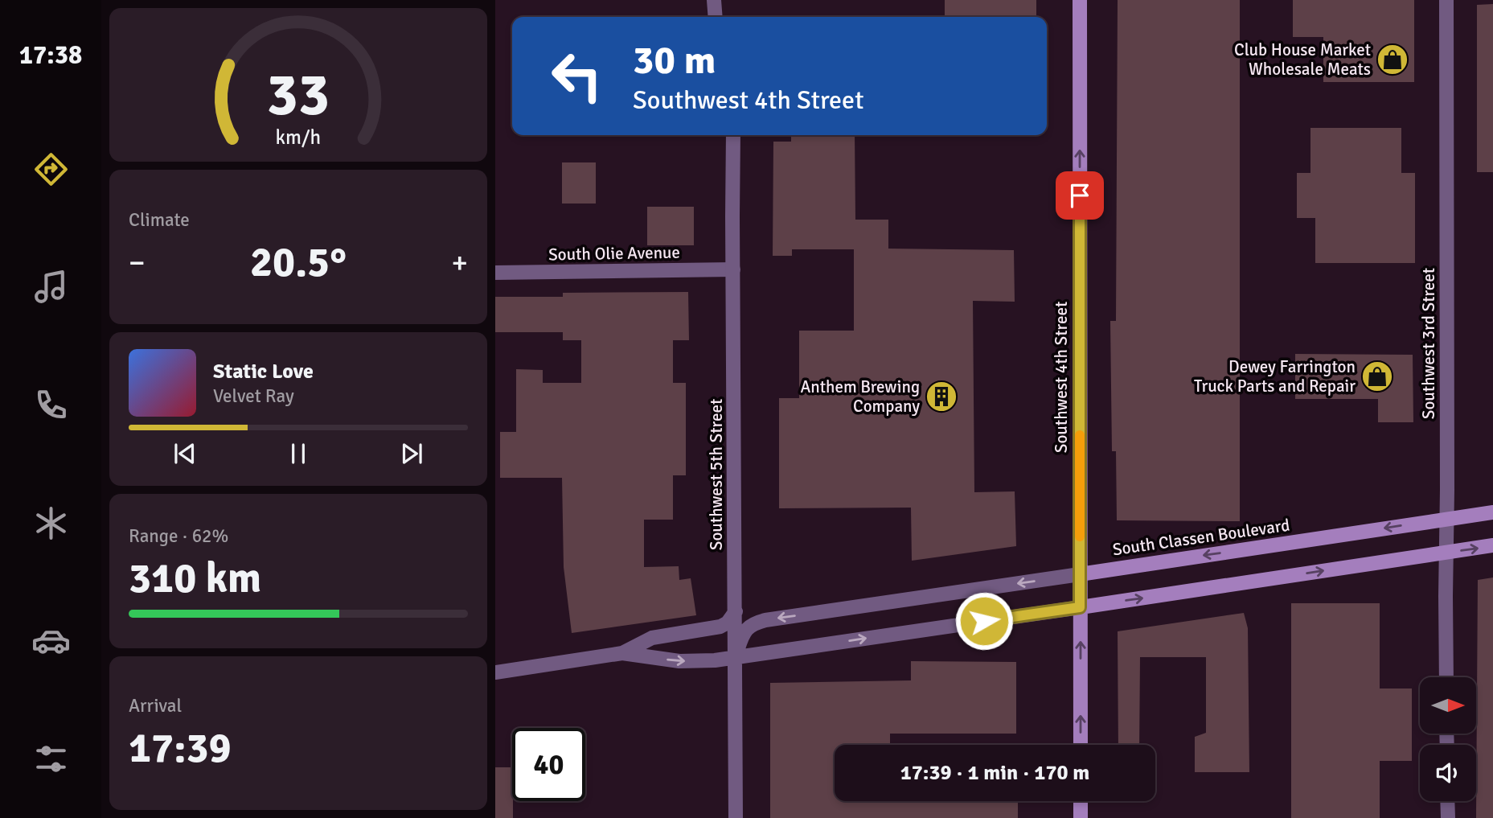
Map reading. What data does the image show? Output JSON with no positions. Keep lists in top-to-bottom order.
{
  "streets": {
    "main road": ["Southwest 4th Street", "South Classen Boulevard"],
    "street": ["South Olie Avenue", "Southwest 3rd Street", "Southwest 5th Street"]
  },
  "crossings": [
    ["South Olie Avenue", "Southwest 5th Street"],
    ["Southwest 3rd Street", "South Classen Boulevard"],
    ["Southwest 4th Street", "South Classen Boulevard"],
    ["Southwest 5th Street", "South Classen Boulevard"]
  ],
  "one_way": ["Southwest 4th Street"],
  "places": {
    "shop": ["Club House Market Wholesale Meats", "Dewey Farrington Truck Parts and Repair"],
    "building": ["Anthem Brewing Company"]
  },
  "north": "right",
  "page": {
    "tabs": "17:38",
    "turn": ["30 m", "Southwest 4th Street"],
    "tile": [
      "Climate",
      ["Range · 62%", "310 km"],
      ["Arrival", "17:39"]
    ],
    "heat": ["−", "20.5°", "+"],
    "song": ["Static Love", "Velvet Ray"],
    "limit": "40",
    "trip": "17:39 · 1 min · 170 m",
    "gauge": ["33", "km/h"]
  }
}
